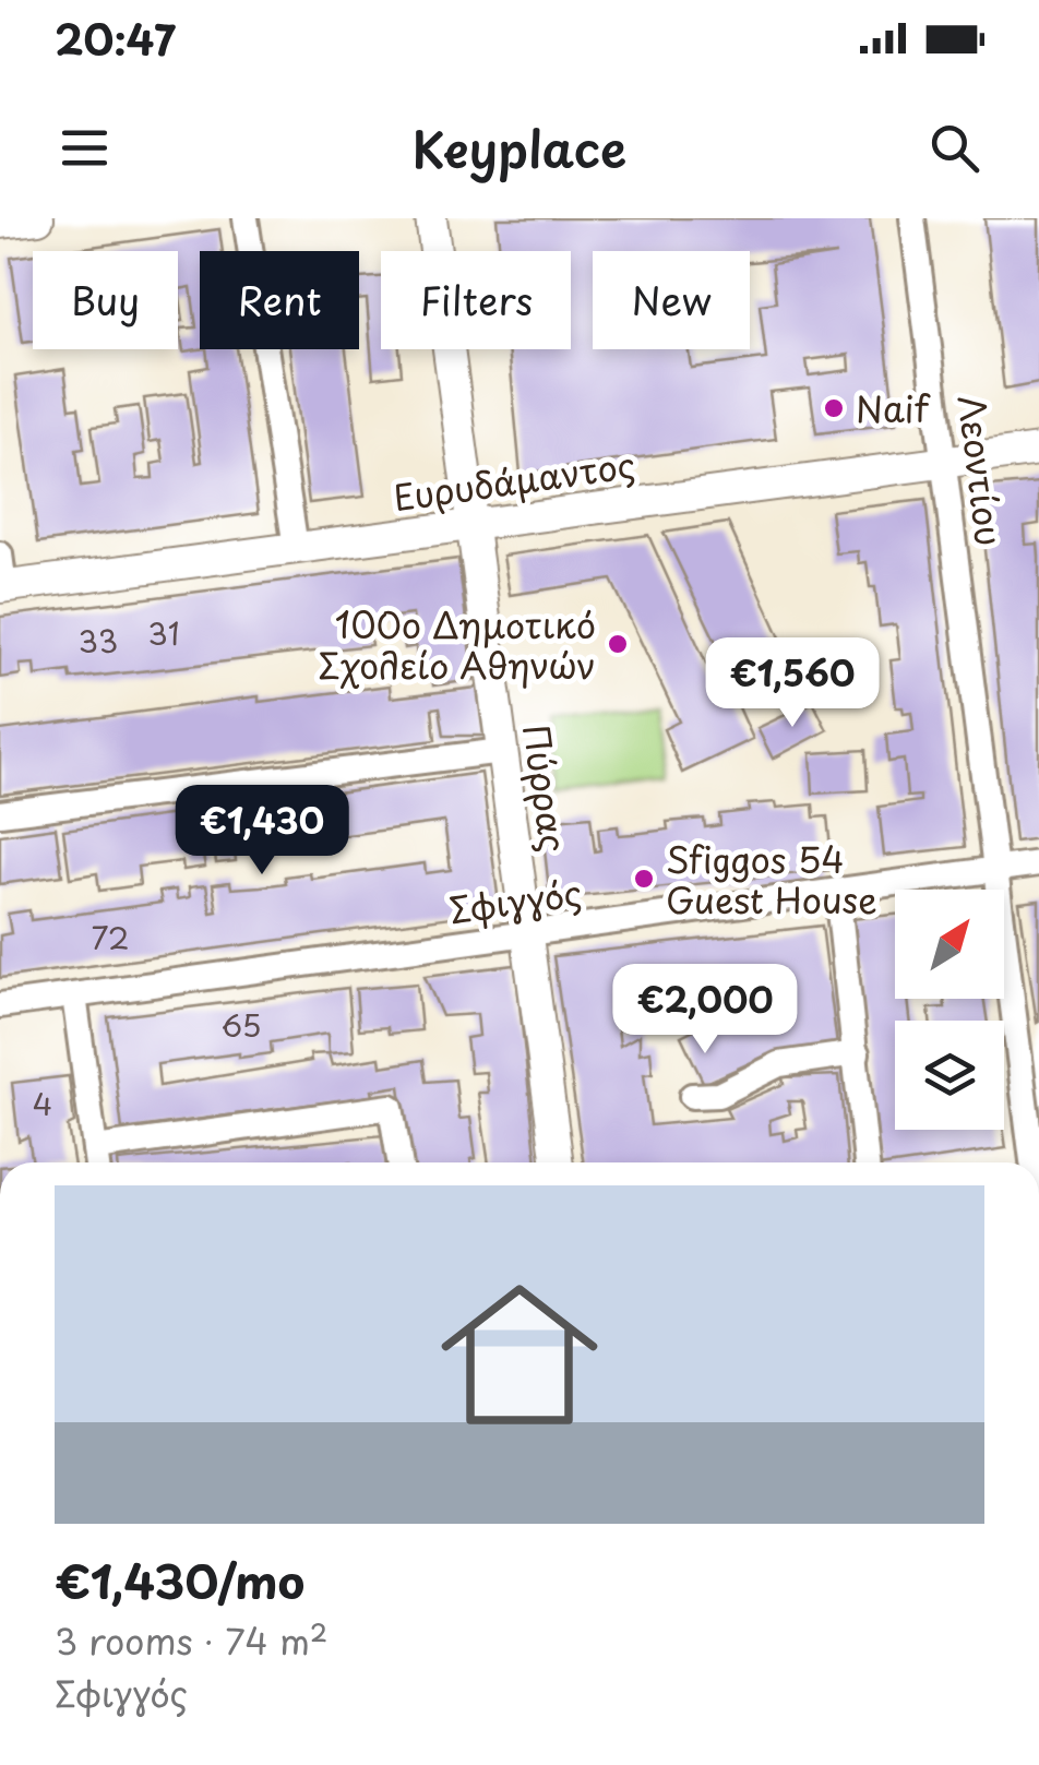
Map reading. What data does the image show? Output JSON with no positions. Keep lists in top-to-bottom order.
{
  "streets": {
    "street": [
      "Λεοντίου",
      "Ευρυδάμαντος",
      "Πύρρας",
      "Σφιγγός"
    ]
  },
  "crossings": [
    ["Λεοντίου", "Ευρυδάμαντος"],
    ["Λεοντίου", "Σφιγγός"],
    ["Ευρυδάμαντος", "Πύρρας"],
    ["Πύρρας", "Σφιγγός"]
  ],
  "places": ["Naif", "100ο Δημοτικό Σχολείο Αθηνών", "Sfiggos 54 Guest House"],
  "house_numbers": [
    "31",
    "33",
    "72",
    "65",
    "4"
  ],
  "north": "top right",
  "page": {
    "status": "20:47",
    "header": "Keyplace",
    "chip": [
      "Buy",
      "Rent",
      "Filters",
      "New"
    ],
    "price": ["€1,560", "€1,430", "€2,000"],
    "list": [
      {
        "name": "€1,430/mo",
        "note": "3 rooms · 74 m² · Σφιγγός"
      }
    ]
  }
}
